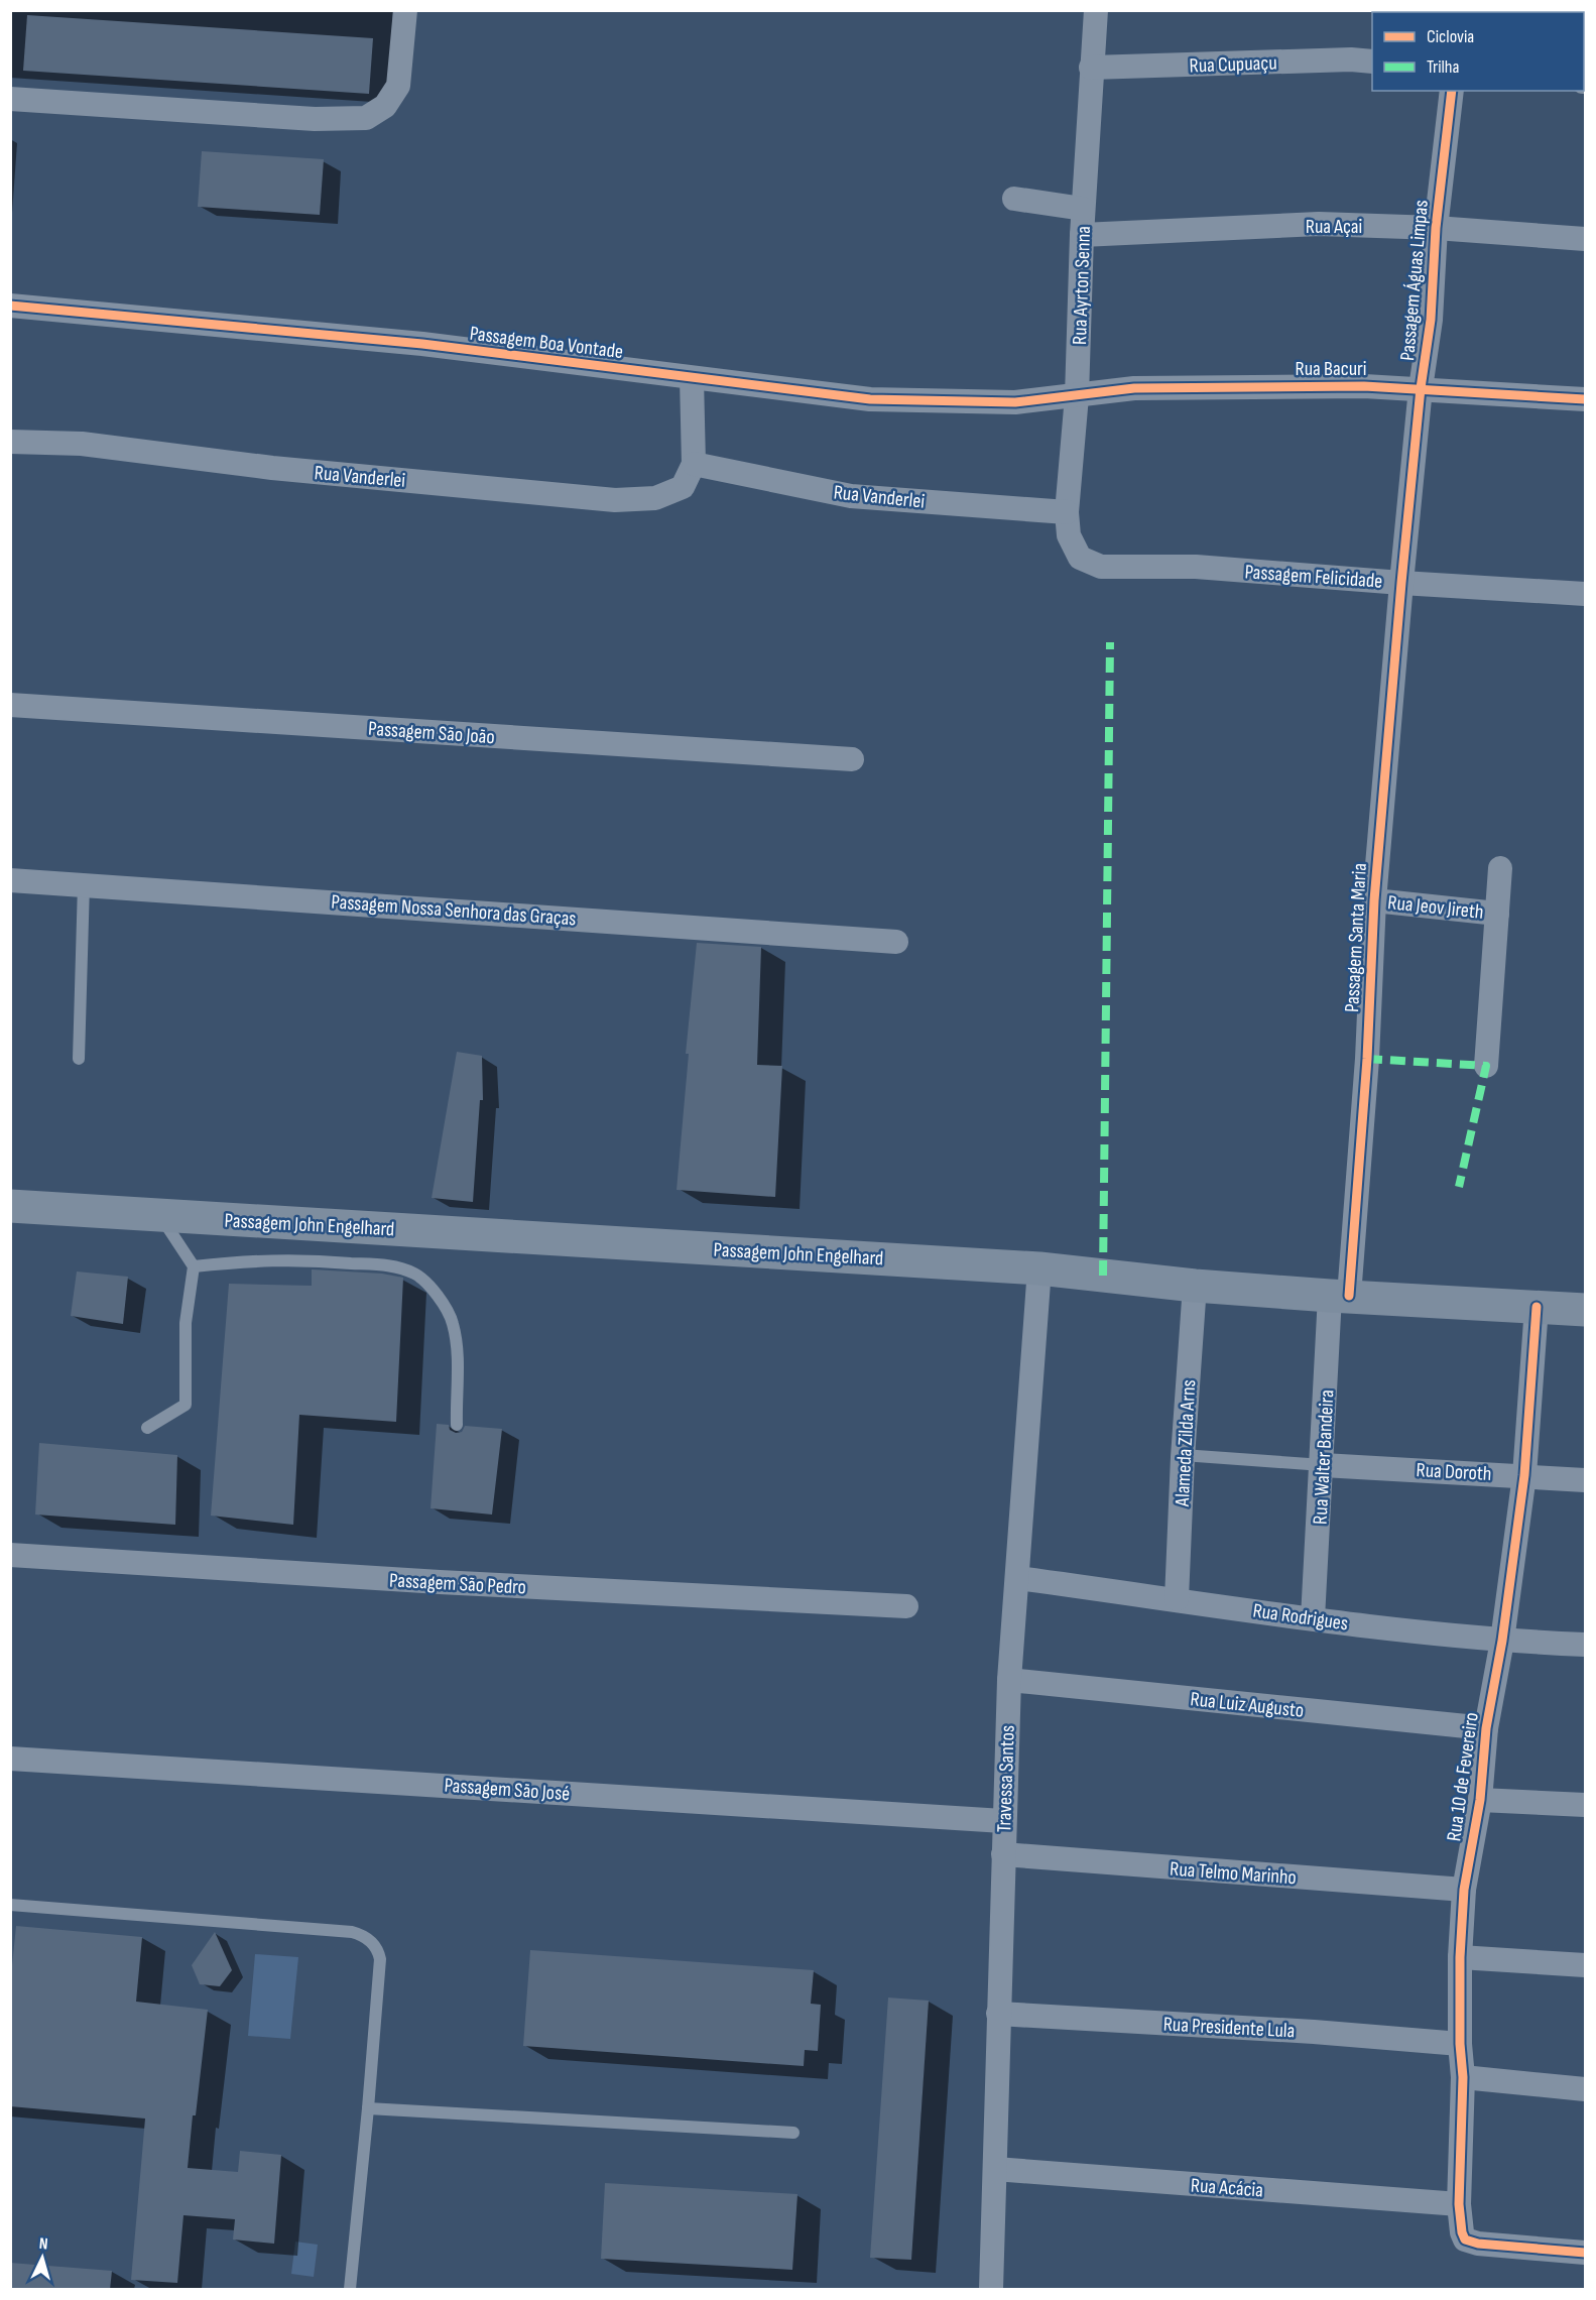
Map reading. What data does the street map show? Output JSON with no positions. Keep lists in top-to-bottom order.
{
  "streets": {
    "main road": ["Passagem John Engelhard"],
    "street": [
      "Rua Cupuaçu",
      "Rua Açai",
      "Passagem Águas Limpas",
      "Rua Ayrton Senna",
      "Passagem Boa Vontade",
      "Rua Bacuri",
      "Rua Vanderlei",
      "Passagem Felicidade",
      "Passagem São João",
      "Rua Jeov Jireth",
      "Passagem Nossa Senhora das Graças",
      "Passagem Santa Maria",
      "Alameda Zilda Arns",
      "Rua Walter Bandeira",
      "Rua Doroth",
      "Passagem São Pedro",
      "Rua Rodrigues",
      "Rua Luiz Augusto",
      "Rua 10 de Fevereiro",
      "Travessa Santos",
      "Passagem São José",
      "Rua Telmo Marinho",
      "Rua Presidente Lula",
      "Rua Acácia"
    ]
  },
  "crossings": [
    ["Rua Cupuaçu", "Rua Ayrton Senna"],
    ["Rua Açai", "Passagem Águas Limpas"],
    ["Rua Açai", "Rua Ayrton Senna"],
    ["Passagem Águas Limpas", "Rua Bacuri"],
    ["Passagem Águas Limpas", "Passagem Felicidade"],
    ["Passagem Águas Limpas", "Passagem Santa Maria"],
    ["Rua Ayrton Senna", "Passagem Boa Vontade"],
    ["Rua Ayrton Senna", "Rua Bacuri"],
    ["Rua Ayrton Senna", "Rua Vanderlei"],
    ["Rua Ayrton Senna", "Passagem Felicidade"],
    ["Passagem Boa Vontade", "Rua Bacuri"],
    ["Passagem Felicidade", "Passagem Santa Maria"],
    ["Rua Jeov Jireth", "Passagem Santa Maria"],
    ["Passagem Santa Maria", "Passagem John Engelhard"],
    ["Passagem Santa Maria", "Rua Walter Bandeira"],
    ["Passagem John Engelhard", "Alameda Zilda Arns"],
    ["Passagem John Engelhard", "Rua Walter Bandeira"],
    ["Passagem John Engelhard", "Rua 10 de Fevereiro"],
    ["Passagem John Engelhard", "Travessa Santos"],
    ["Alameda Zilda Arns", "Rua Rodrigues"],
    ["Rua Walter Bandeira", "Rua Doroth"],
    ["Rua Walter Bandeira", "Rua Rodrigues"],
    ["Rua Doroth", "Rua 10 de Fevereiro"],
    ["Rua Rodrigues", "Rua 10 de Fevereiro"],
    ["Rua Rodrigues", "Travessa Santos"],
    ["Rua Luiz Augusto", "Rua 10 de Fevereiro"],
    ["Rua Luiz Augusto", "Travessa Santos"],
    ["Rua 10 de Fevereiro", "Rua Telmo Marinho"],
    ["Rua 10 de Fevereiro", "Rua Presidente Lula"],
    ["Rua 10 de Fevereiro", "Rua Acácia"],
    ["Travessa Santos", "Passagem São José"],
    ["Travessa Santos", "Rua Telmo Marinho"],
    ["Travessa Santos", "Rua Presidente Lula"],
    ["Travessa Santos", "Rua Acácia"]
  ],
  "legend": ["Ciclovia", "Trilha"],
  "north": "top"
}
